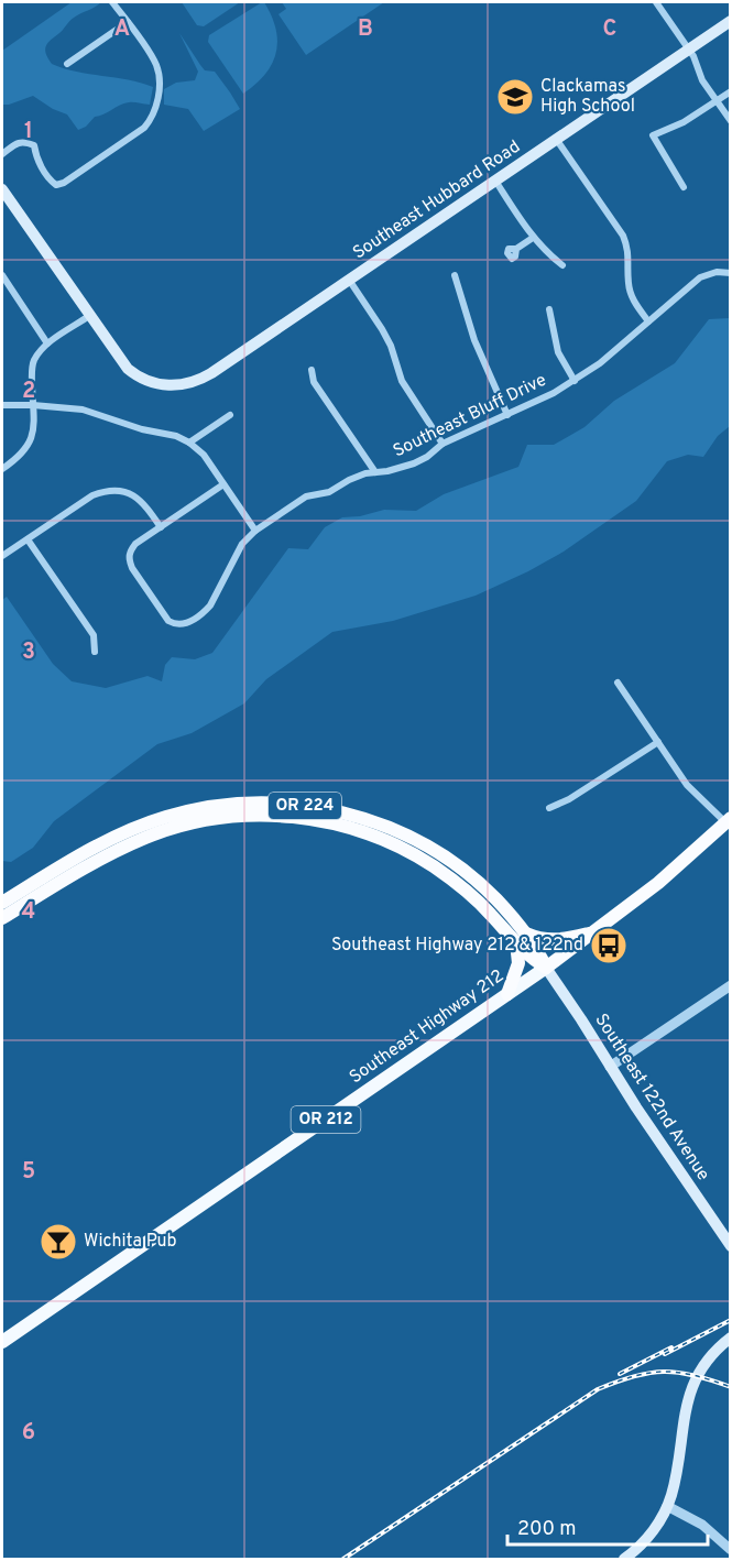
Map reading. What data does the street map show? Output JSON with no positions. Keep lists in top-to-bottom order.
{
  "streets": {
    "highway": ["OR 224", "Southeast Highway 212", "OR 212"],
    "main road": ["Southeast Hubbard Road", "Southeast 122nd Avenue"],
    "street": ["Southeast Bluff Drive"]
  },
  "crossings": [
    ["OR 224", "Southeast Highway 212"],
    ["OR 224", "Southeast 122nd Avenue"],
    ["Southeast Highway 212", "Southeast 122nd Avenue"]
  ],
  "places": {
    "school or university": ["Clackamas High School"],
    "bus stop": ["Southeast Highway 212 & 122nd"],
    "bar": ["Wichita Pub"]
  },
  "scale_bar": "200 m",
  "grid": {
    "columns": ["A", "B", "C"],
    "rows": [
      "1",
      "2",
      "3",
      "4",
      "5",
      "6"
    ]
  }
}
